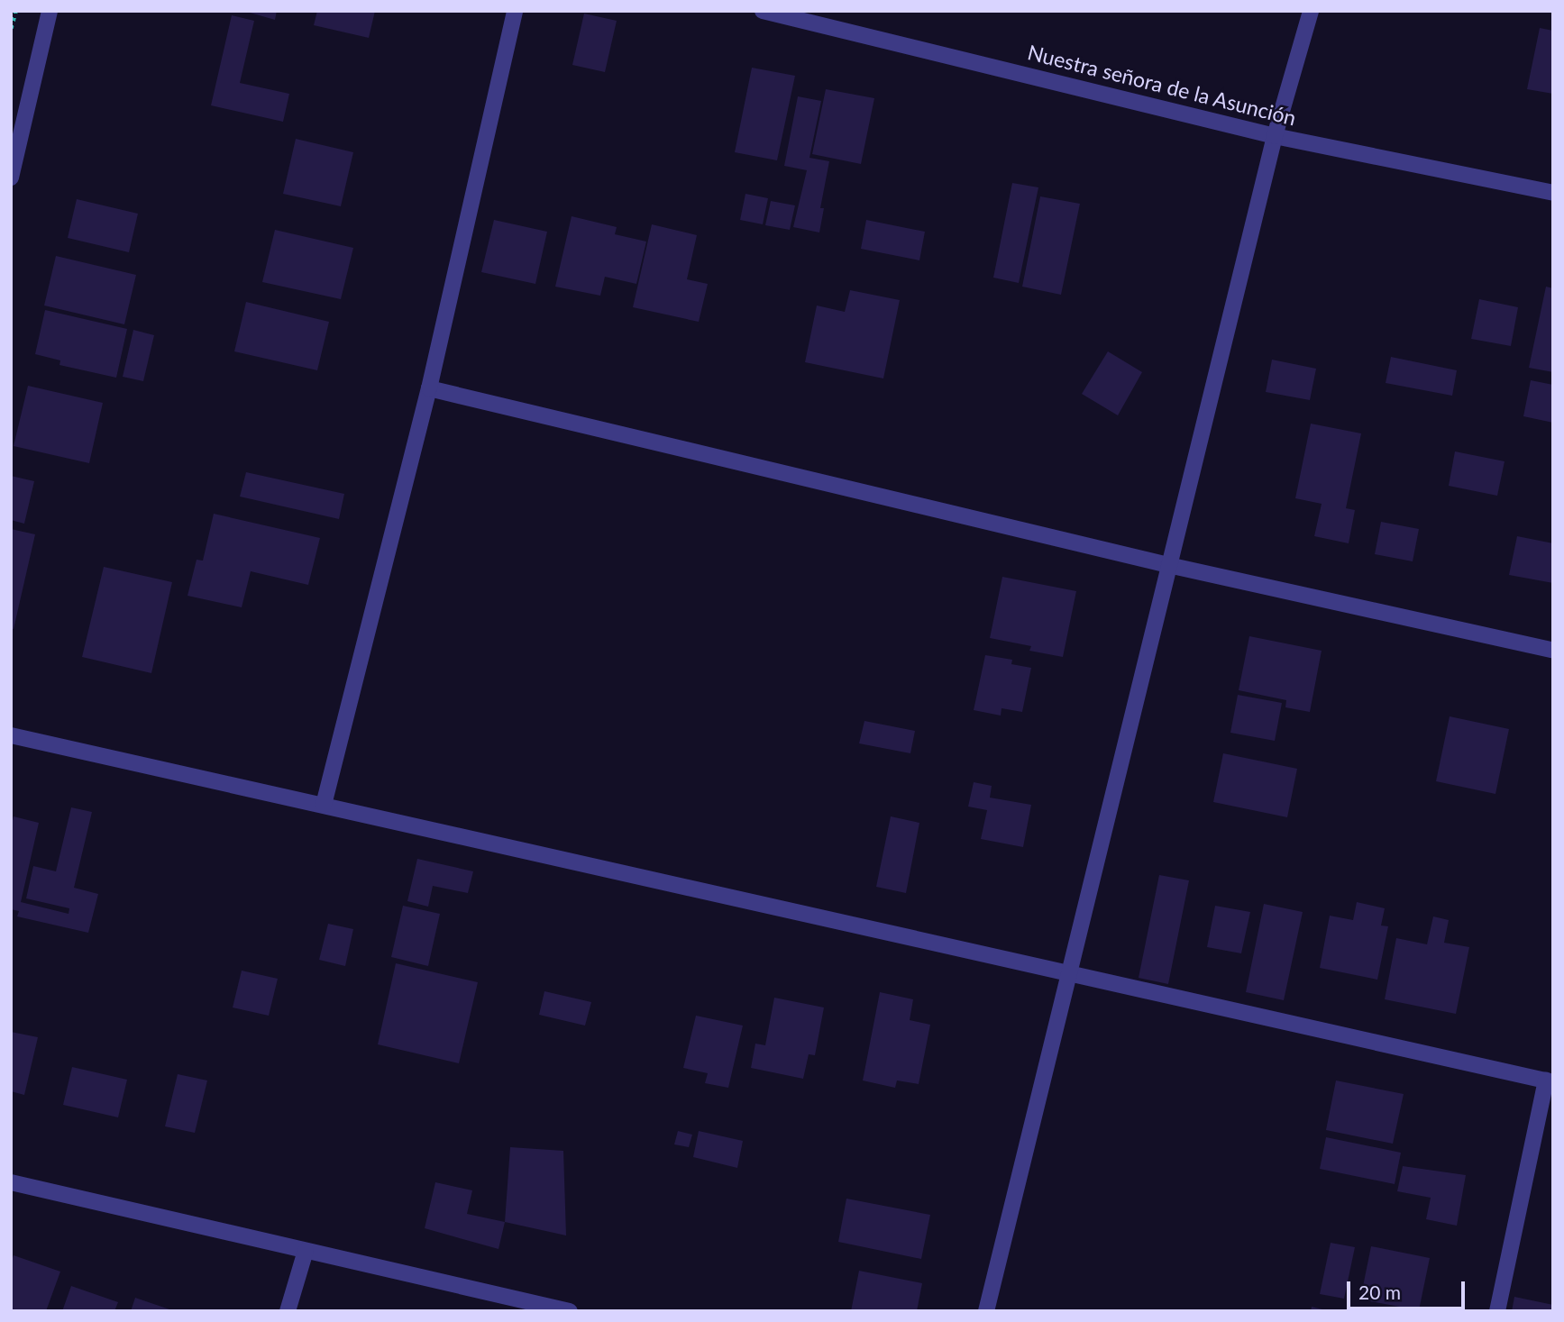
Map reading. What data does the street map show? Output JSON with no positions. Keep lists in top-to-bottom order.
{
  "streets": {
    "street": ["Nuestra señora de la Asunción"]
  },
  "scale_bar": "20 m"
}
